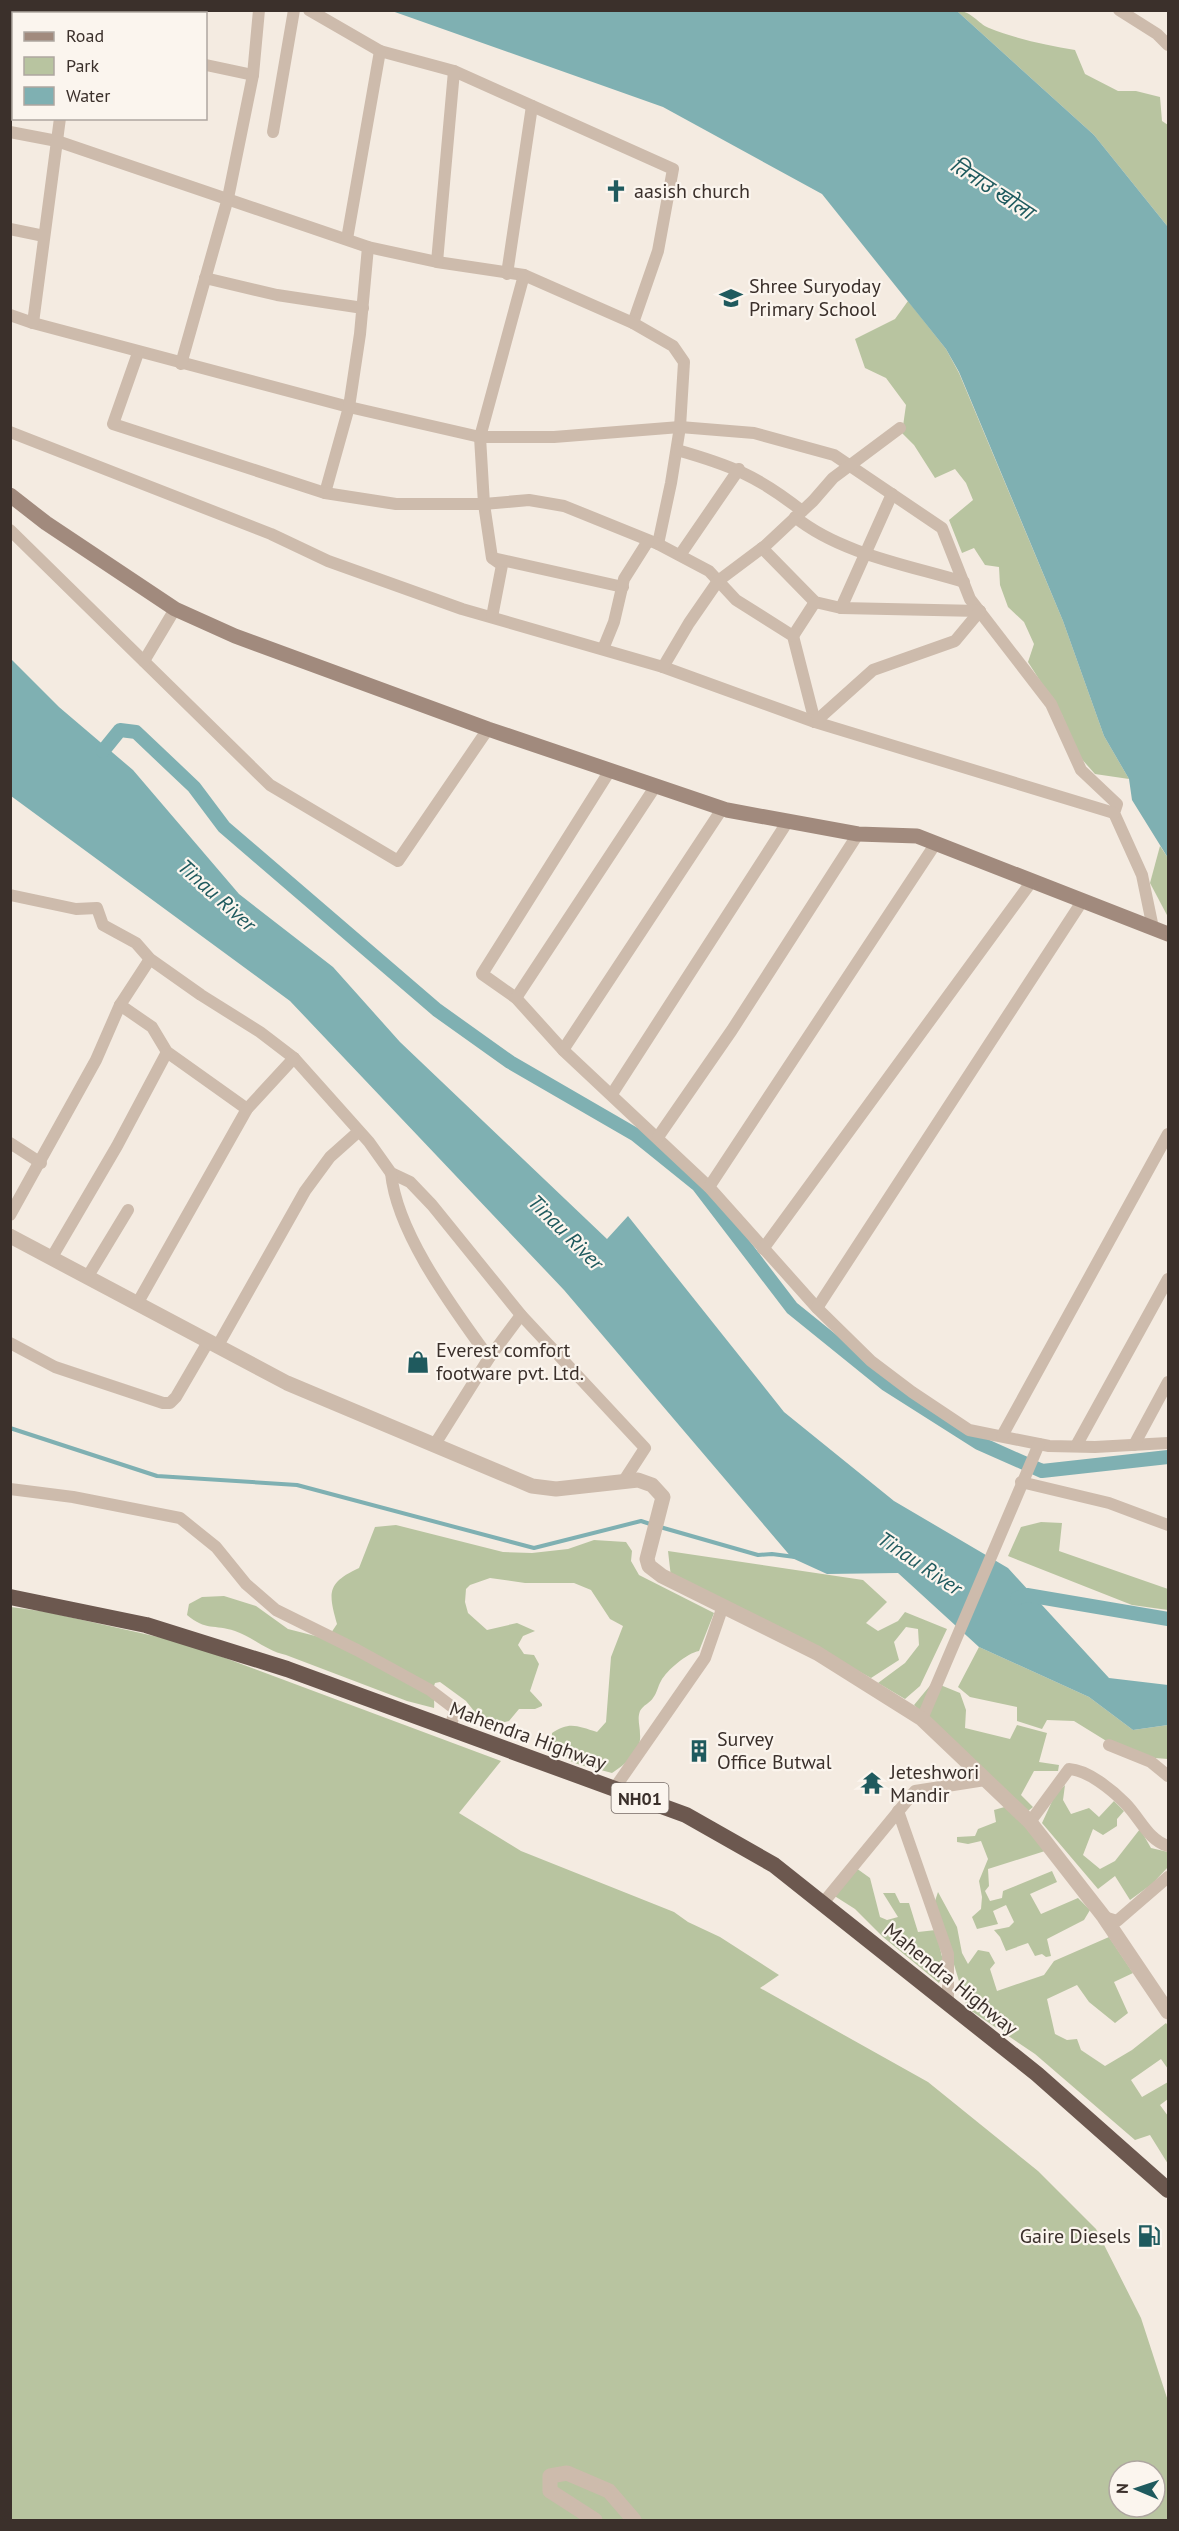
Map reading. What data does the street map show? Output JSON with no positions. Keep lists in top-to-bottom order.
{
  "streets": {
    "highway": ["Mahendra Highway", "NH01"]
  },
  "water": ["तिनाउ खोला", "Tinau River"],
  "places": {
    "church": ["aasish church"],
    "school or university": ["Shree Suryoday Primary School"],
    "shop": ["Everest comfort footware pvt. Ltd."],
    "building": ["Survey Office Butwal"],
    "temple": ["Jeteshwori Mandir"],
    "fuel station": ["Gaire Diesels"]
  },
  "legend": ["Road", "Park", "Water"],
  "north": "left"
}
